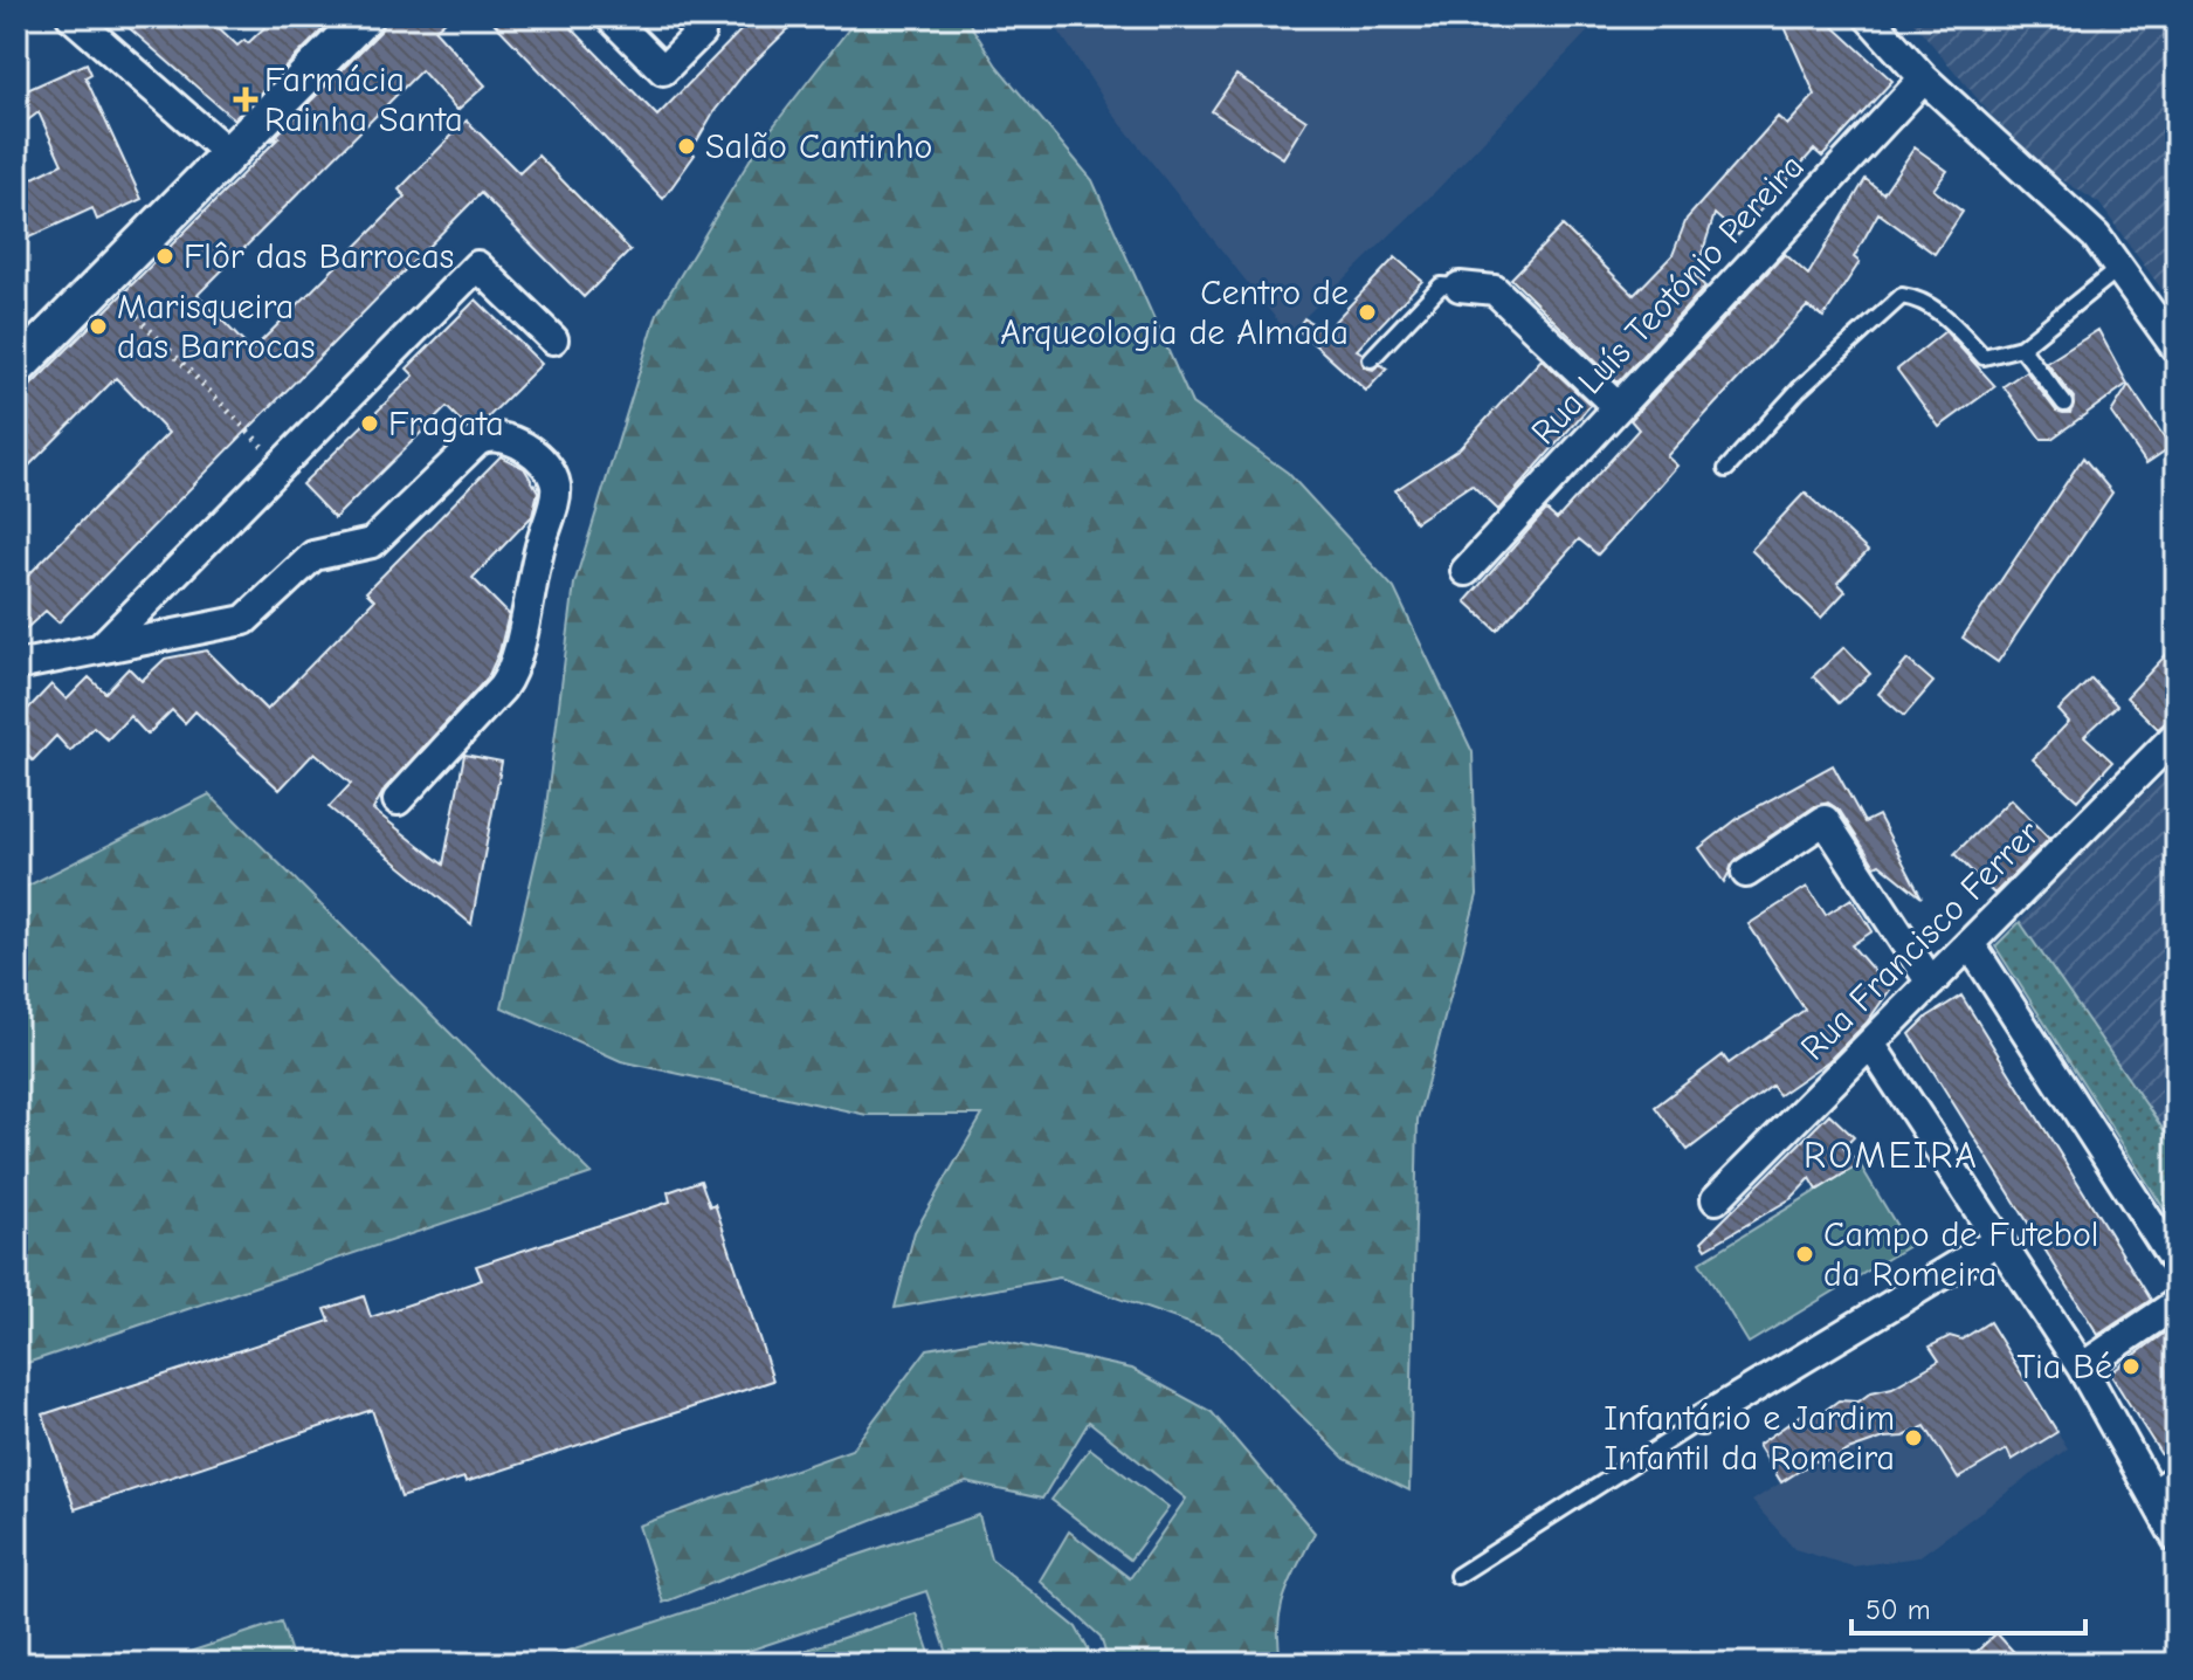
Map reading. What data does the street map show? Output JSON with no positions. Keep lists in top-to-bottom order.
{
  "streets": {
    "street": ["Rua Luís Teotónio Pereira", "Rua Francisco Ferrer"]
  },
  "districts": ["ROMEIRA"],
  "places": {
    "health": ["Farmácia Rainha Santa"],
    "other": [
      "Salão Cantinho",
      "Flôr das Barrocas",
      "Centro de Arqueologia de Almada",
      "Marisqueira das Barrocas",
      "Fragata",
      "Campo de Futebol da Romeira",
      "Tia Bé",
      "Infantário e Jardim Infantil da Romeira"
    ]
  },
  "scale_bar": "50 m"
}
